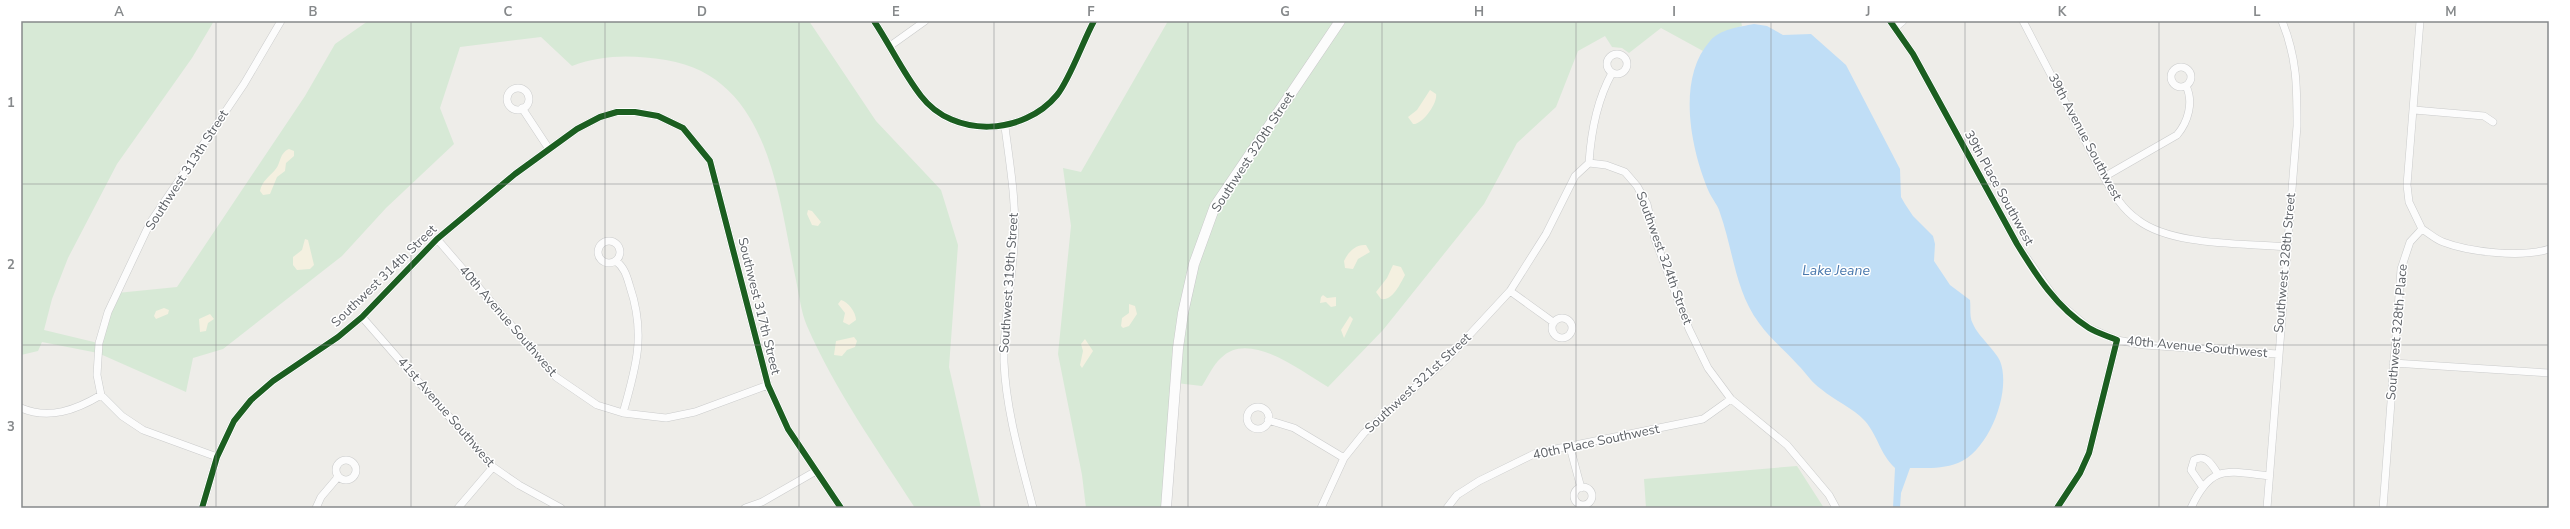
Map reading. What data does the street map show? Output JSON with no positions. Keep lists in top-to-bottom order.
{
  "streets": {
    "main road": ["Southwest 320th Street"],
    "street": [
      "39th Avenue Southwest",
      "Southwest 313th Street",
      "39th Place Southwest",
      "Southwest 324th Street",
      "Southwest 328th Street",
      "Southwest 314th Street",
      "Southwest 319th Street",
      "Southwest 317th Street",
      "40th Avenue Southwest",
      "Southwest 328th Place",
      "Southwest 321st Street",
      "41st Avenue Southwest",
      "40th Place Southwest"
    ]
  },
  "crossings": [
    ["39th Avenue Southwest", "Southwest 328th Street"],
    ["39th Place Southwest", "40th Avenue Southwest"],
    ["Southwest 324th Street", "Southwest 321st Street"],
    ["Southwest 324th Street", "40th Place Southwest"],
    ["Southwest 328th Street", "40th Avenue Southwest"],
    ["Southwest 314th Street", "Southwest 317th Street"],
    ["Southwest 314th Street", "40th Avenue Southwest"],
    ["Southwest 314th Street", "41st Avenue Southwest"],
    ["Southwest 317th Street", "40th Avenue Southwest"]
  ],
  "water": ["Lake Jeane"],
  "grid": {
    "columns": [
      "A",
      "B",
      "C",
      "D",
      "E",
      "F",
      "G",
      "H",
      "I",
      "J",
      "K",
      "L",
      "M"
    ],
    "rows": ["1", "2", "3"]
  }
}
